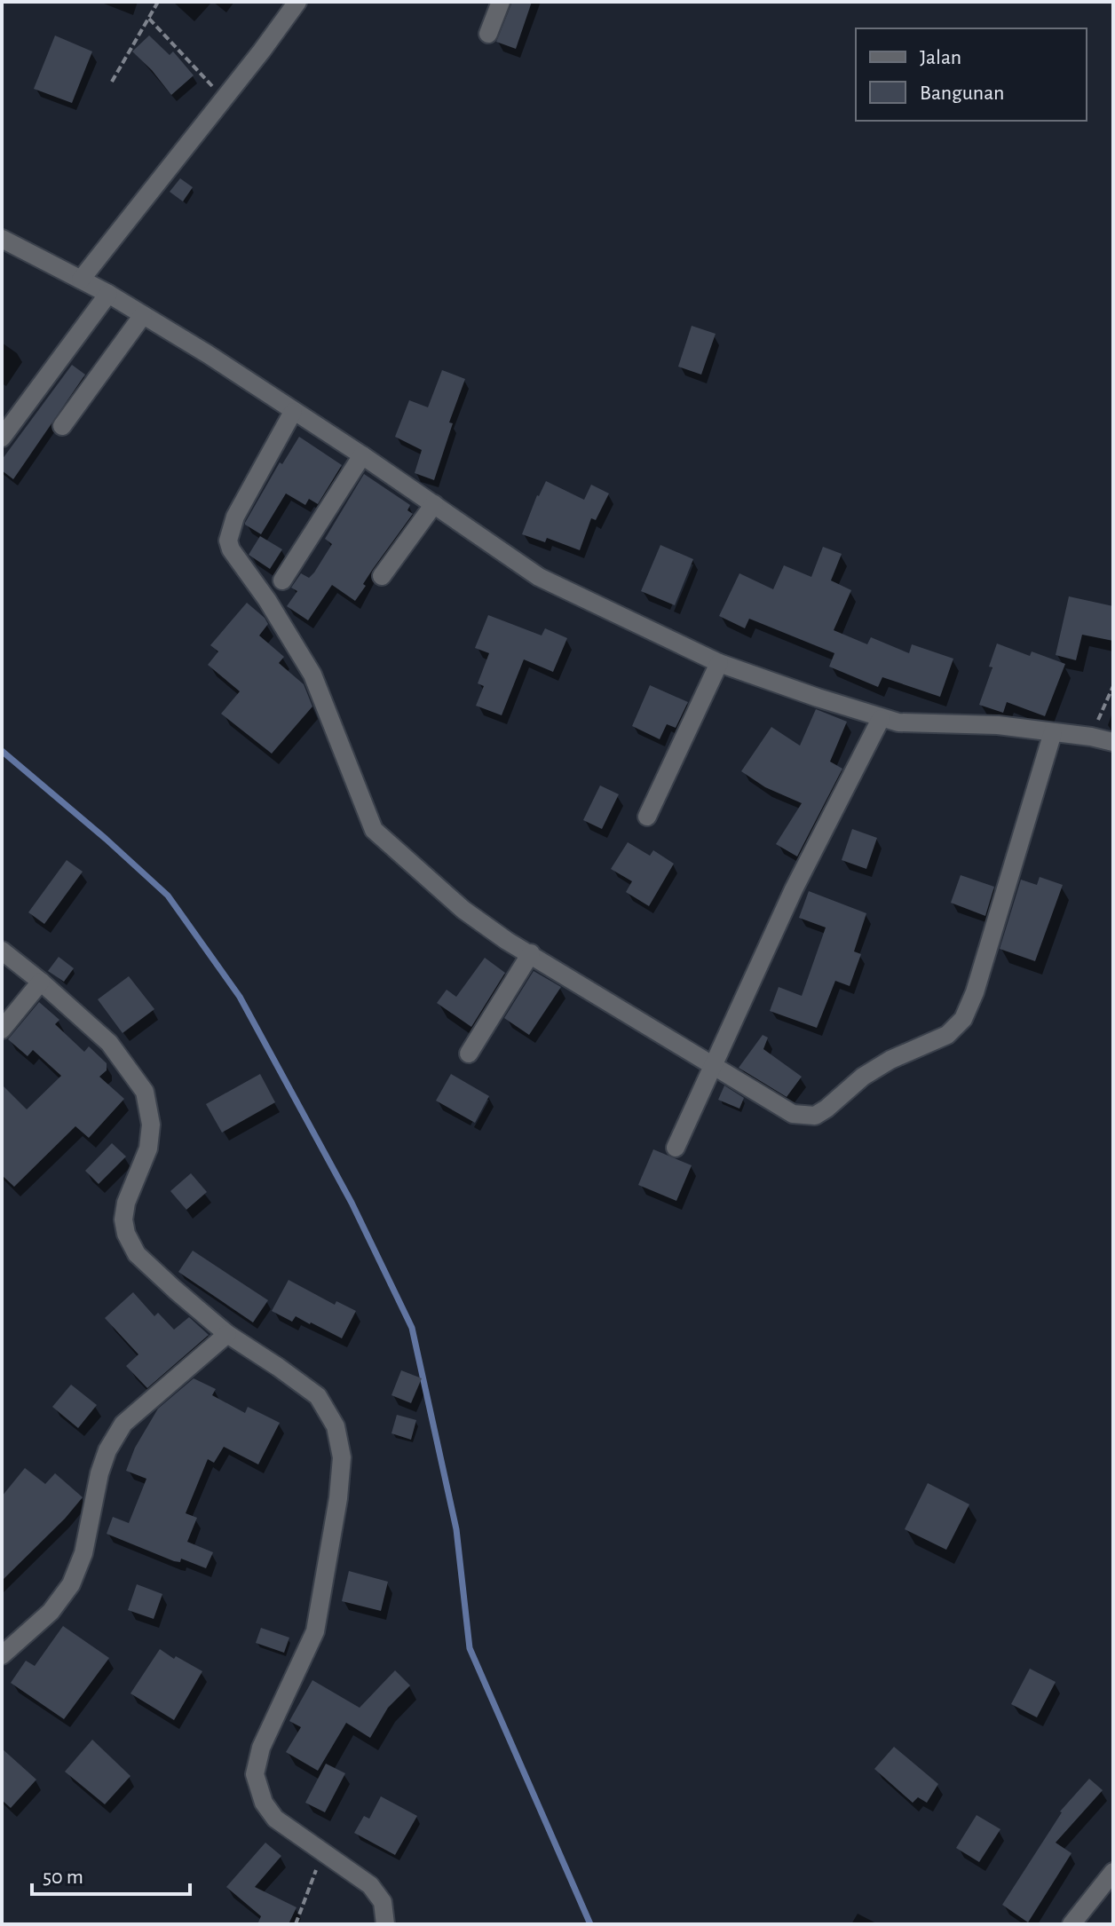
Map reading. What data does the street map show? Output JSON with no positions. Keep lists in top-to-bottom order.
{
  "legend": ["Jalan", "Bangunan"],
  "scale_bar": "50 m"
}
